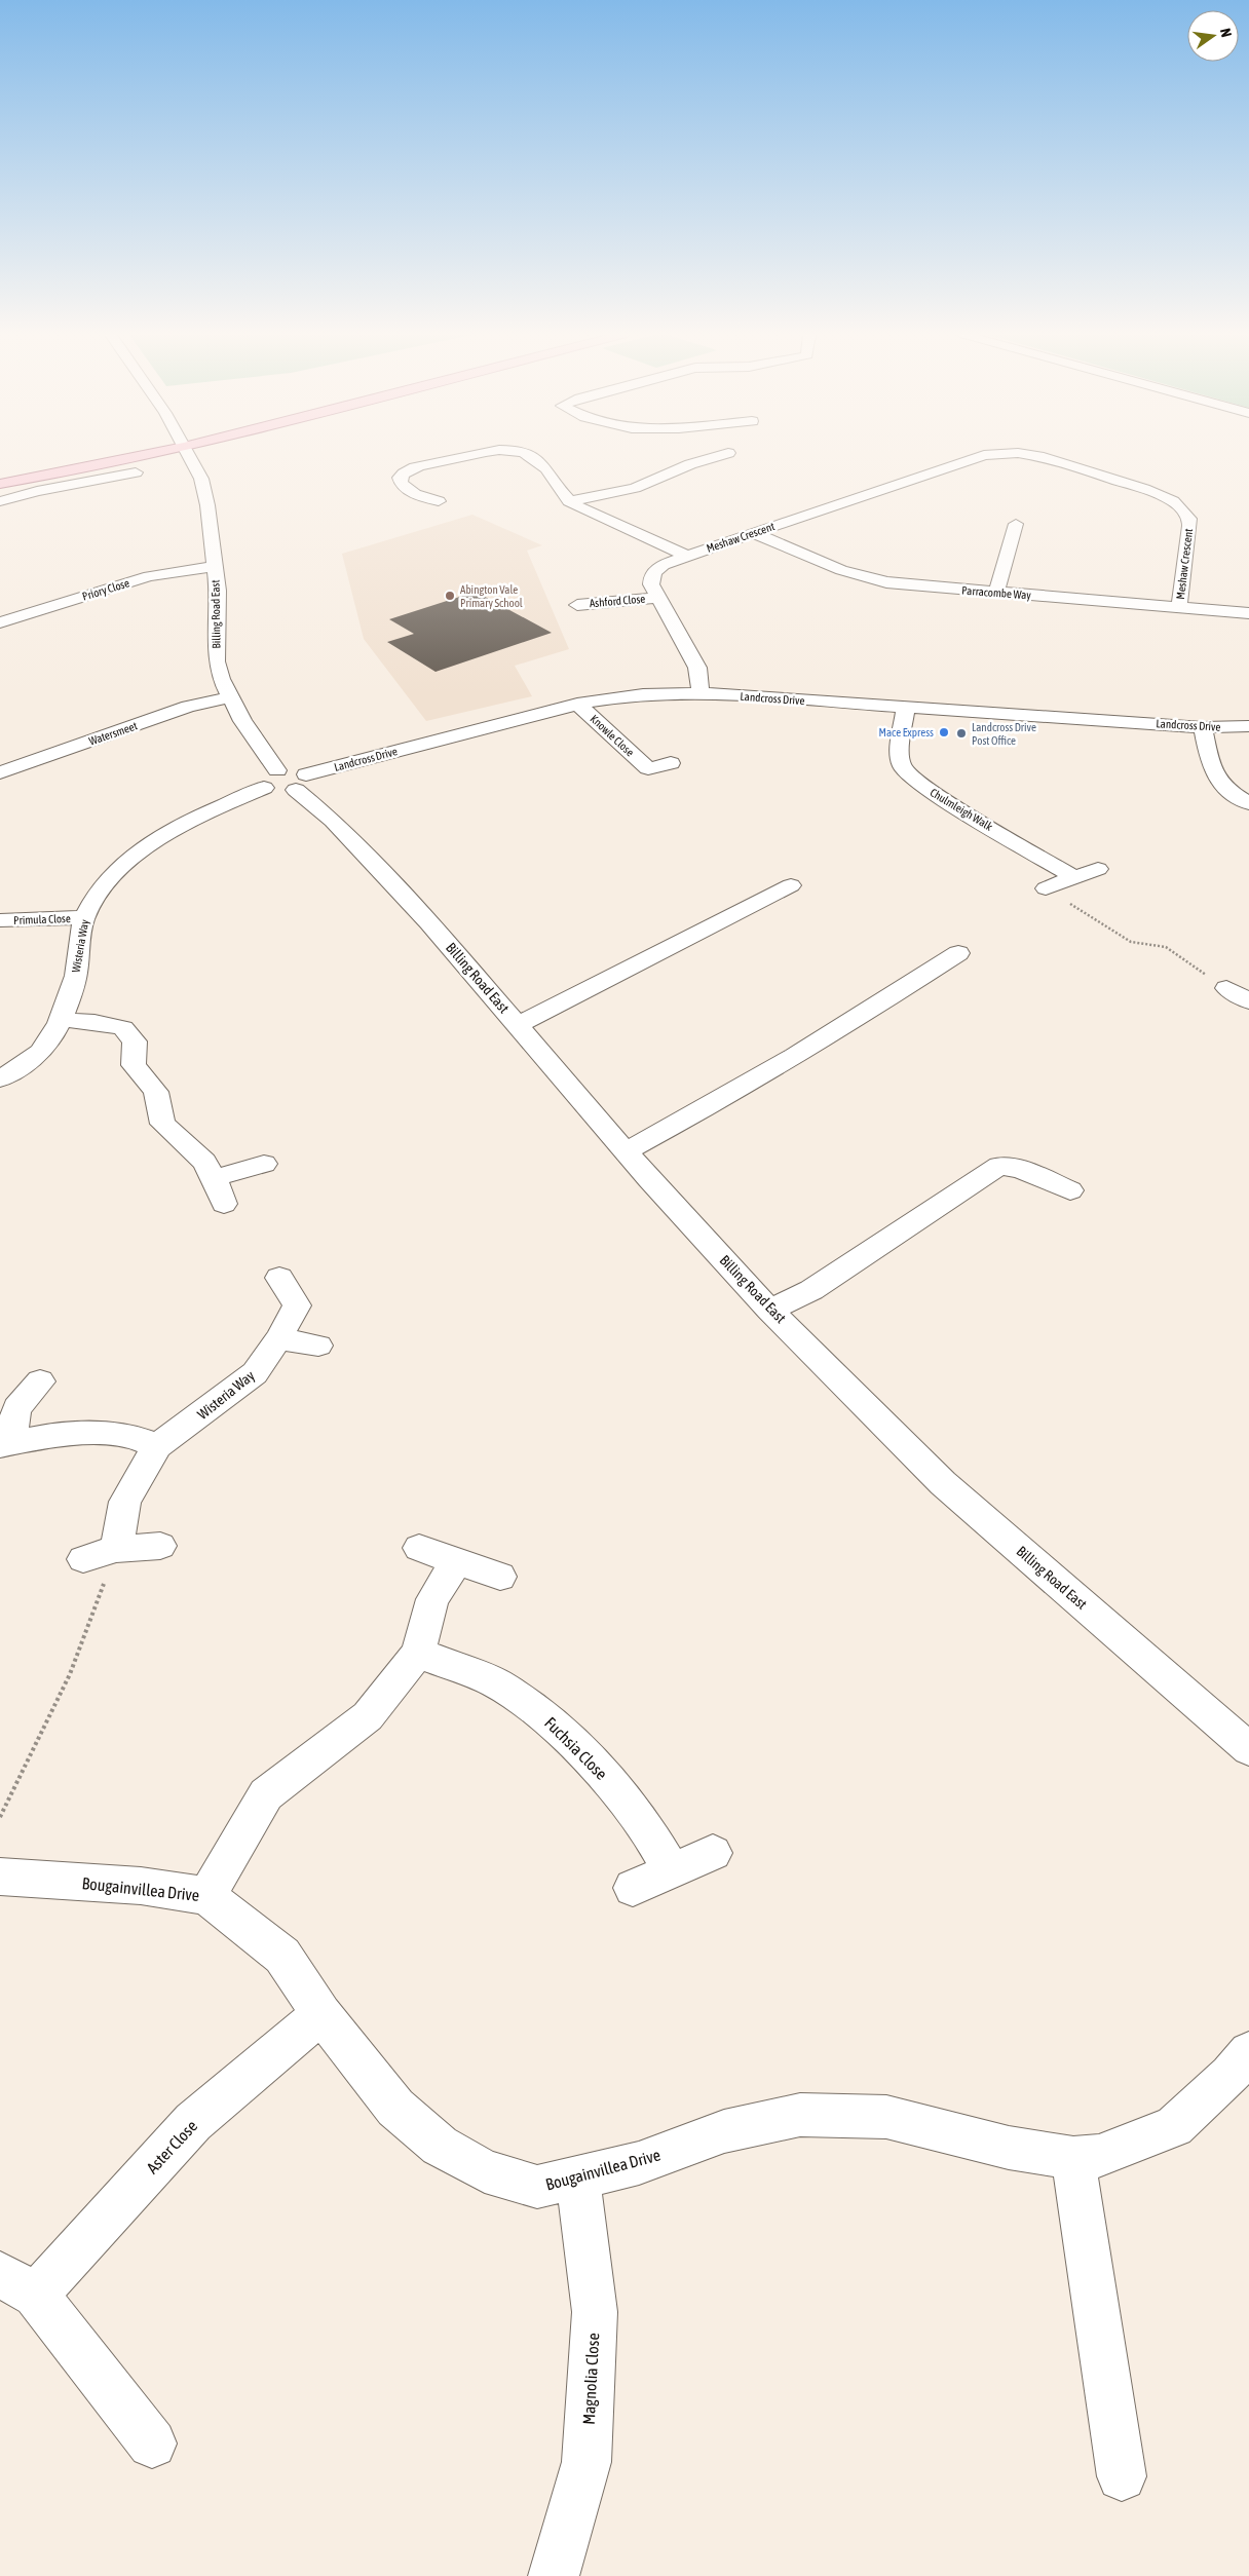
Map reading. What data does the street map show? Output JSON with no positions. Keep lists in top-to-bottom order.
{
  "streets": {
    "street": [
      "Meshaw Crescent",
      "Priory Close",
      "Parracombe Way",
      "Ashford Close",
      "Billing Road East",
      "Landcross Drive",
      "Watersmeet",
      "Knowle Close",
      "Chulmleigh Walk",
      "Primula Close",
      "Wisteria Way",
      "Fuchsia Close",
      "Bougainvillea Drive",
      "Aster Close",
      "Magnolia Close"
    ]
  },
  "crossings": [
    ["Meshaw Crescent", "Parracombe Way"],
    ["Meshaw Crescent", "Ashford Close"],
    ["Meshaw Crescent", "Landcross Drive"],
    ["Priory Close", "Billing Road East"],
    ["Billing Road East", "Landcross Drive"],
    ["Billing Road East", "Watersmeet"],
    ["Landcross Drive", "Knowle Close"],
    ["Landcross Drive", "Chulmleigh Walk"],
    ["Primula Close", "Wisteria Way"],
    ["Bougainvillea Drive", "Aster Close"],
    ["Bougainvillea Drive", "Magnolia Close"]
  ],
  "places": ["Abington Vale Primary School", "Mace Express", "Landcross Drive Post Office"],
  "north": "right"
}
